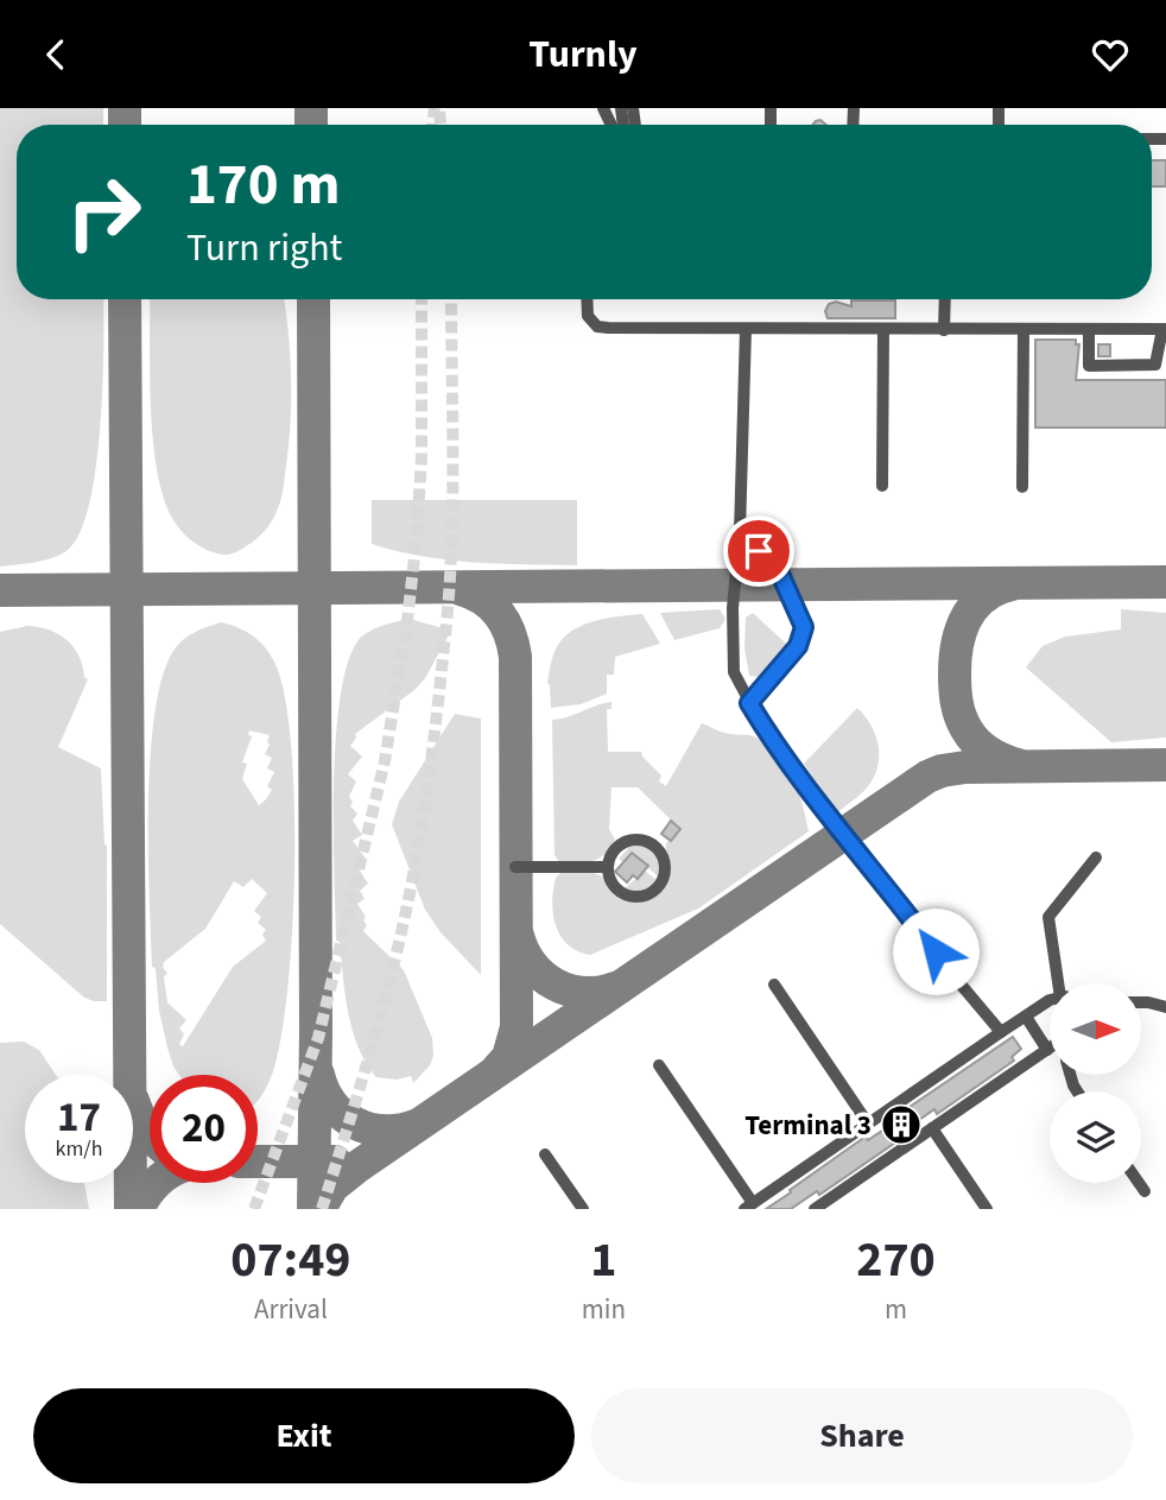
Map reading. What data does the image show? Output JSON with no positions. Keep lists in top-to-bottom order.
{
  "places": {
    "building": ["Terminal 3"]
  },
  "north": "right",
  "page": {
    "header": "Turnly",
    "turn": ["170 m", "Turn right"],
    "speed": "17 km/h",
    "limit": "20",
    "eta": [
      "07:49",
      "Arrival",
      "1",
      "min",
      "270",
      "m"
    ],
    "buttons": ["Exit", "Share"]
  }
}
